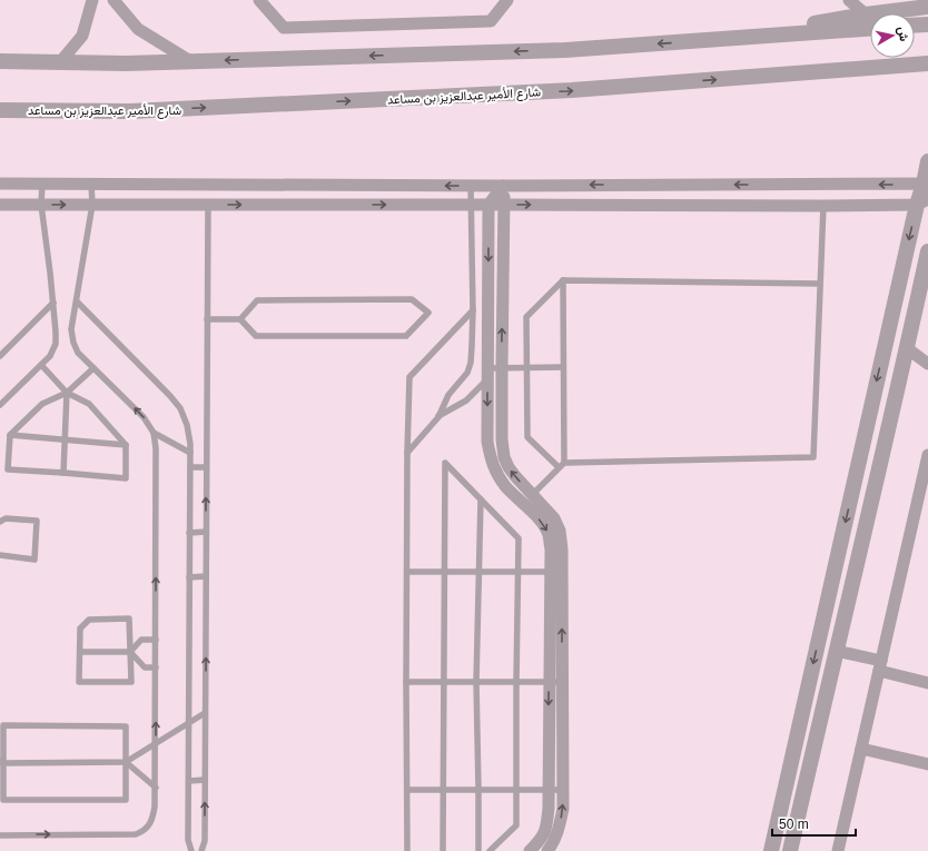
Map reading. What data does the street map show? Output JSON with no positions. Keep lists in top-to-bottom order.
{
  "streets": {
    "street": ["شارع الأمير عبدالعزيز بن مساعد"]
  },
  "scale_bar": "50 m",
  "north": "right"
}
